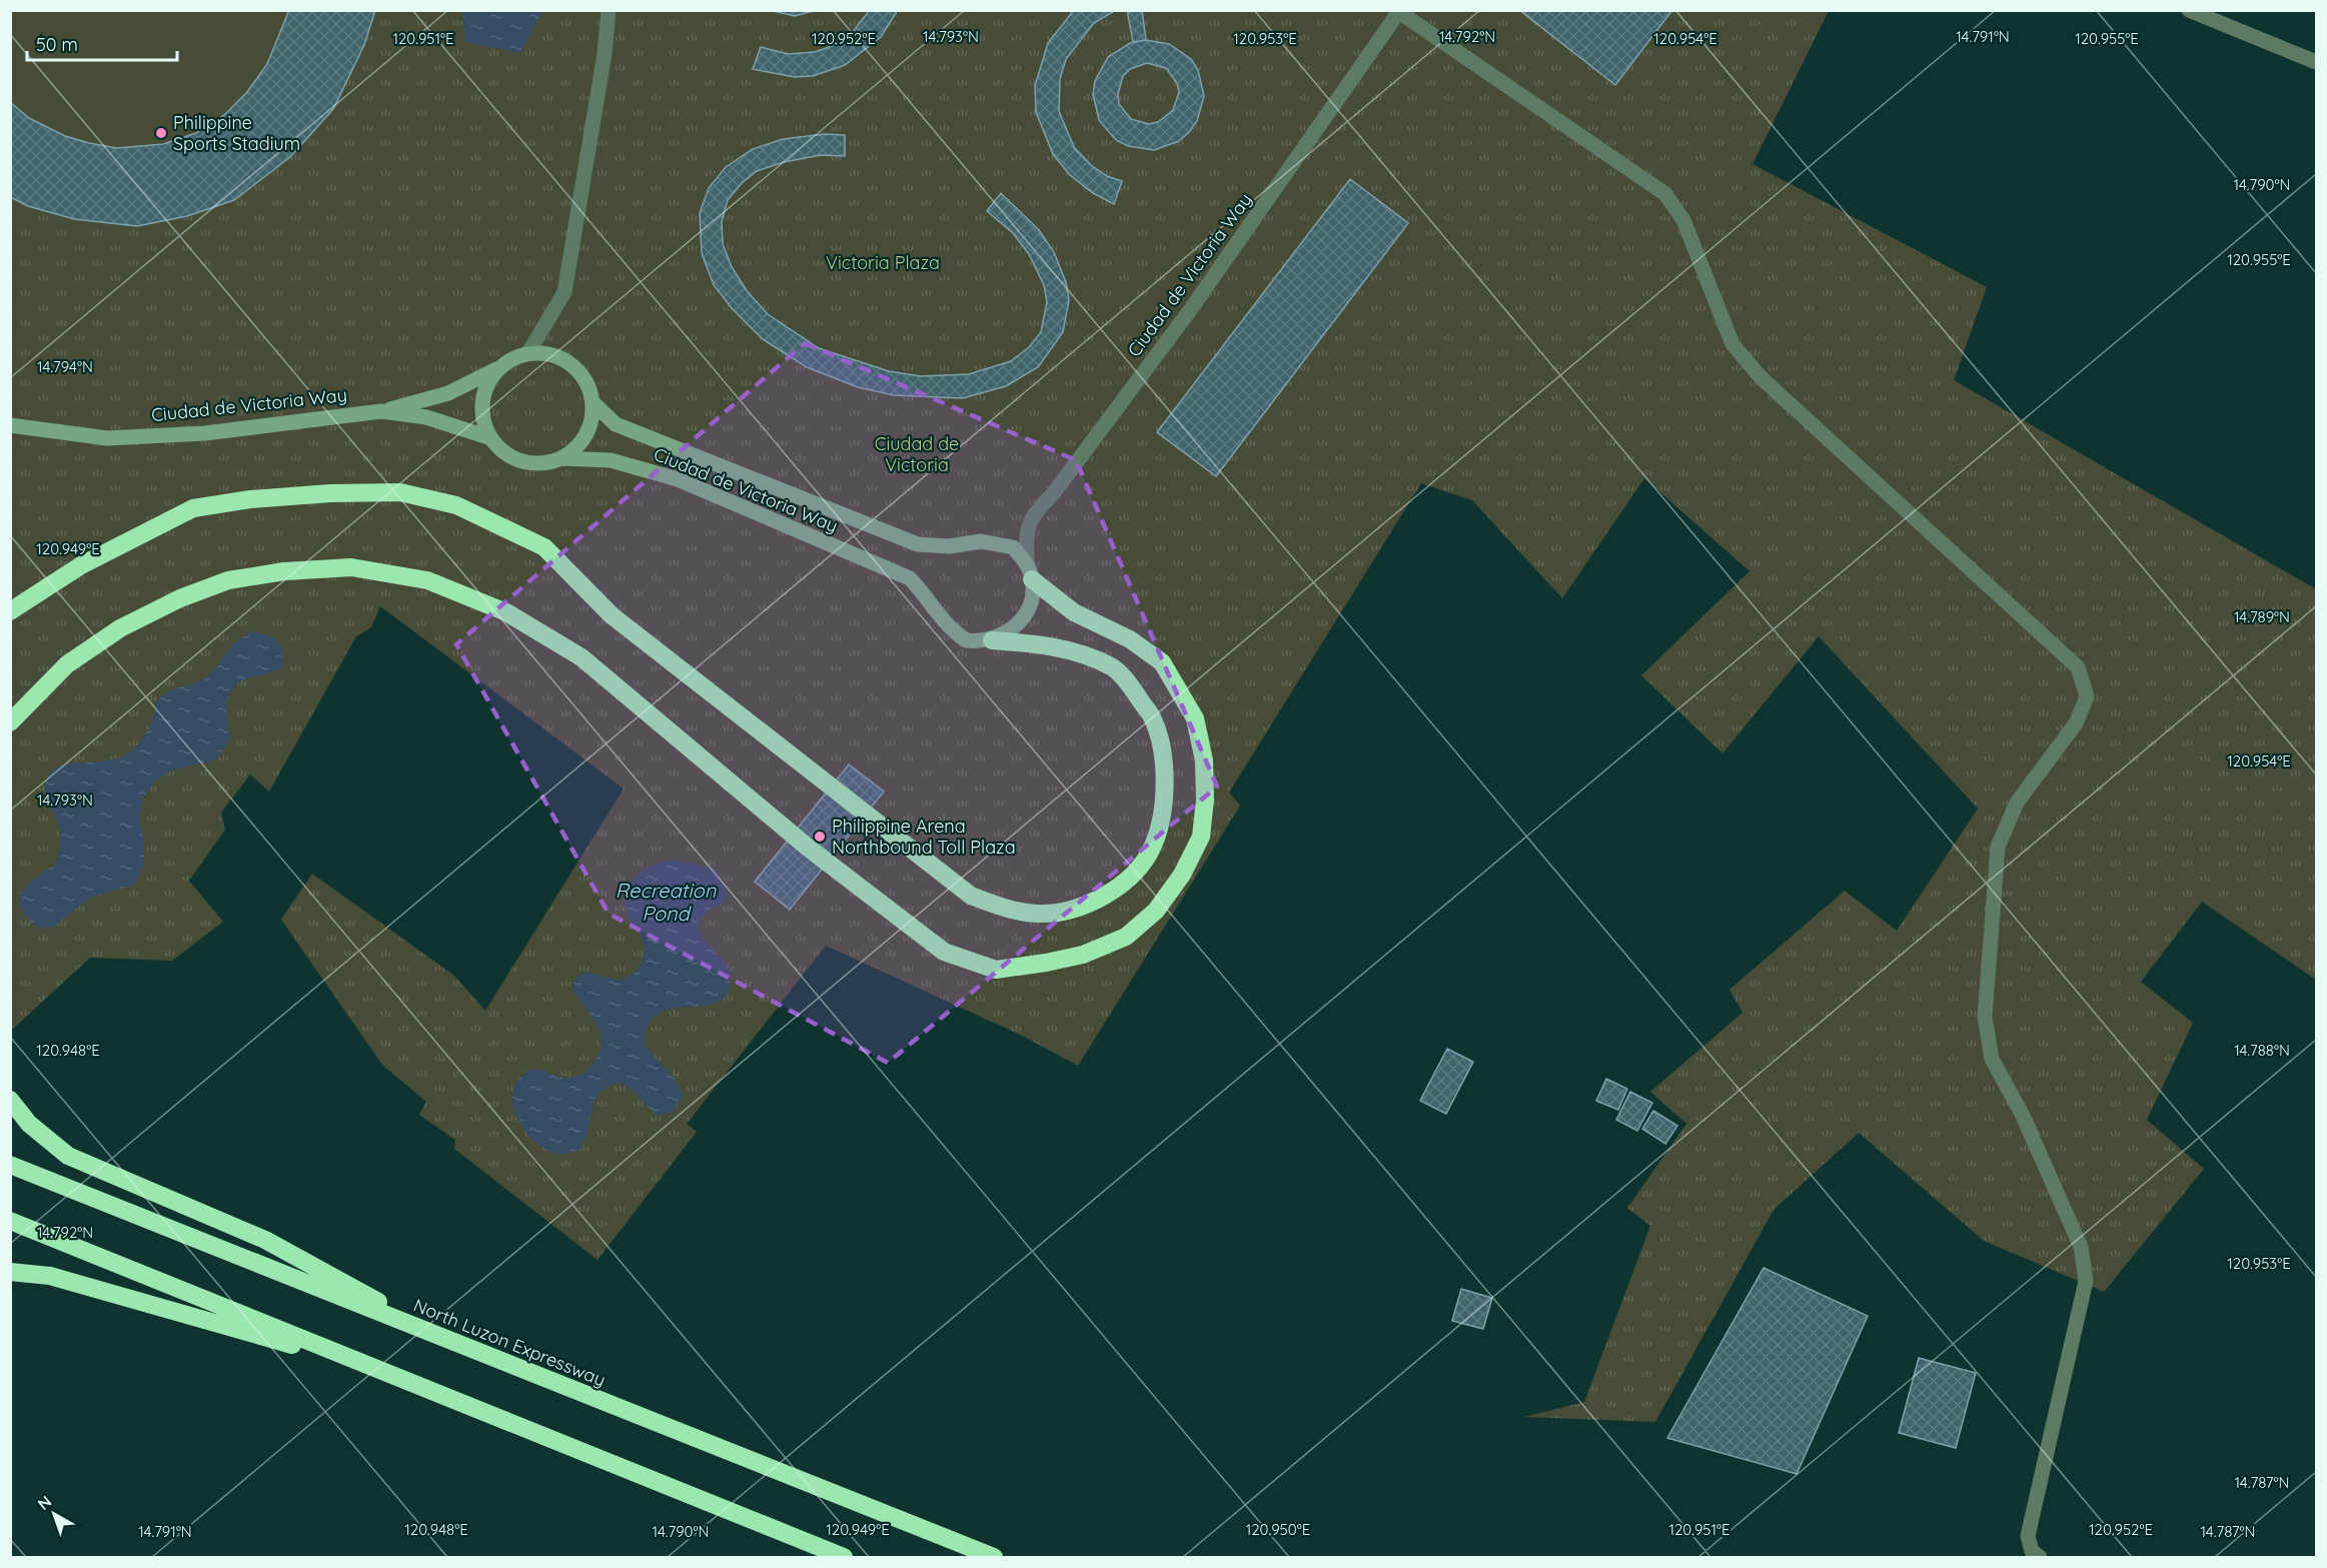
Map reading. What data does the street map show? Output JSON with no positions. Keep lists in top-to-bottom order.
{
  "streets": {
    "highway": ["North Luzon Expressway"],
    "main road": ["Ciudad de Victoria Way"]
  },
  "water": ["Recreation Pond"],
  "parks": ["Victoria Plaza", "Ciudad de Victoria"],
  "places": ["Philippine Sports Stadium", "Philippine Arena Northbound Toll Plaza"],
  "scale_bar": "50 m",
  "north": "top left",
  "coordinates": [
    "14.793°N",
    "14.792°N",
    "14.791°N",
    "120.954°E",
    "120.951°E",
    "120.952°E",
    "120.953°E",
    "120.955°E",
    "14.790°N",
    "14.794°N",
    "120.949°E",
    "14.789°N",
    "14.788°N",
    "120.948°E",
    "14.787°N",
    "120.950°E"
  ]
}
